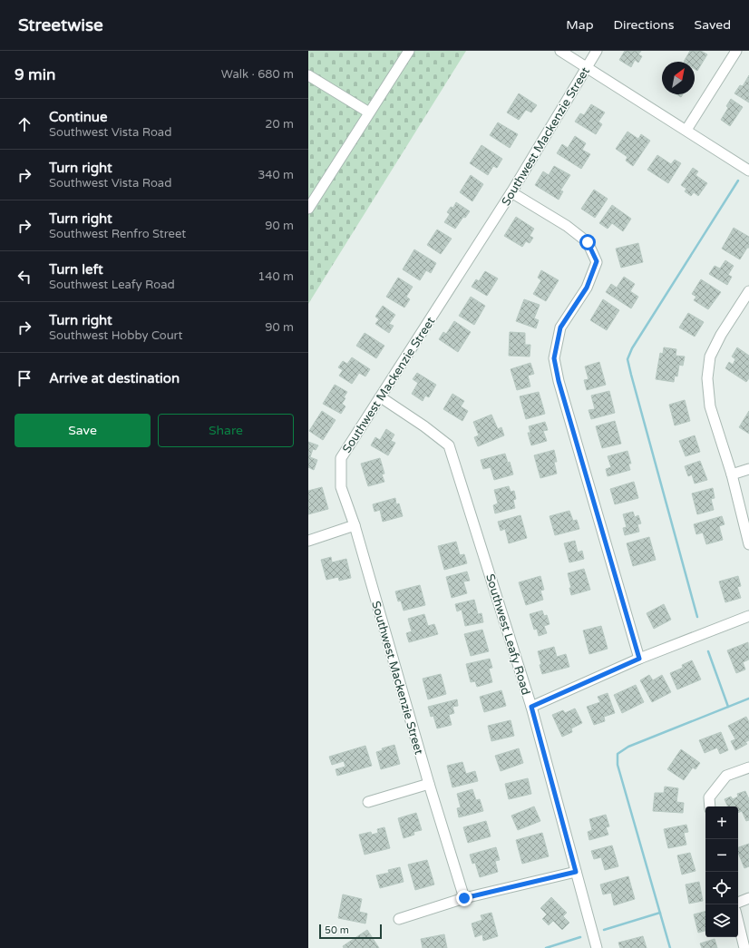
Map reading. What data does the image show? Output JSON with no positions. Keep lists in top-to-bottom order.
{
  "streets": {
    "street": ["Southwest Mackenzie Street", "Southwest Leafy Road"]
  },
  "crossings": [
    ["Southwest Mackenzie Street", "Southwest Leafy Road"]
  ],
  "scale_bar": "50 m",
  "north": "top right",
  "page": {
    "header": "Streetwise",
    "nav": ["Map", "Directions", "Saved"],
    "heading": ["9 min", "Walk · 680 m"],
    "list": [
      ["Continue", "Southwest Vista Road", "20 m"],
      ["Turn right", "Southwest Vista Road", "340 m"],
      ["Turn right", "Southwest Renfro Street", "90 m"],
      ["Turn left", "Southwest Leafy Road", "140 m"],
      ["Turn right", "Southwest Hobby Court", "90 m"],
      "Arrive at destination"
    ],
    "buttons": ["Save", "Share"],
    "map_buttons": ["+", "−"],
    "scale": "50 m"
  }
}
